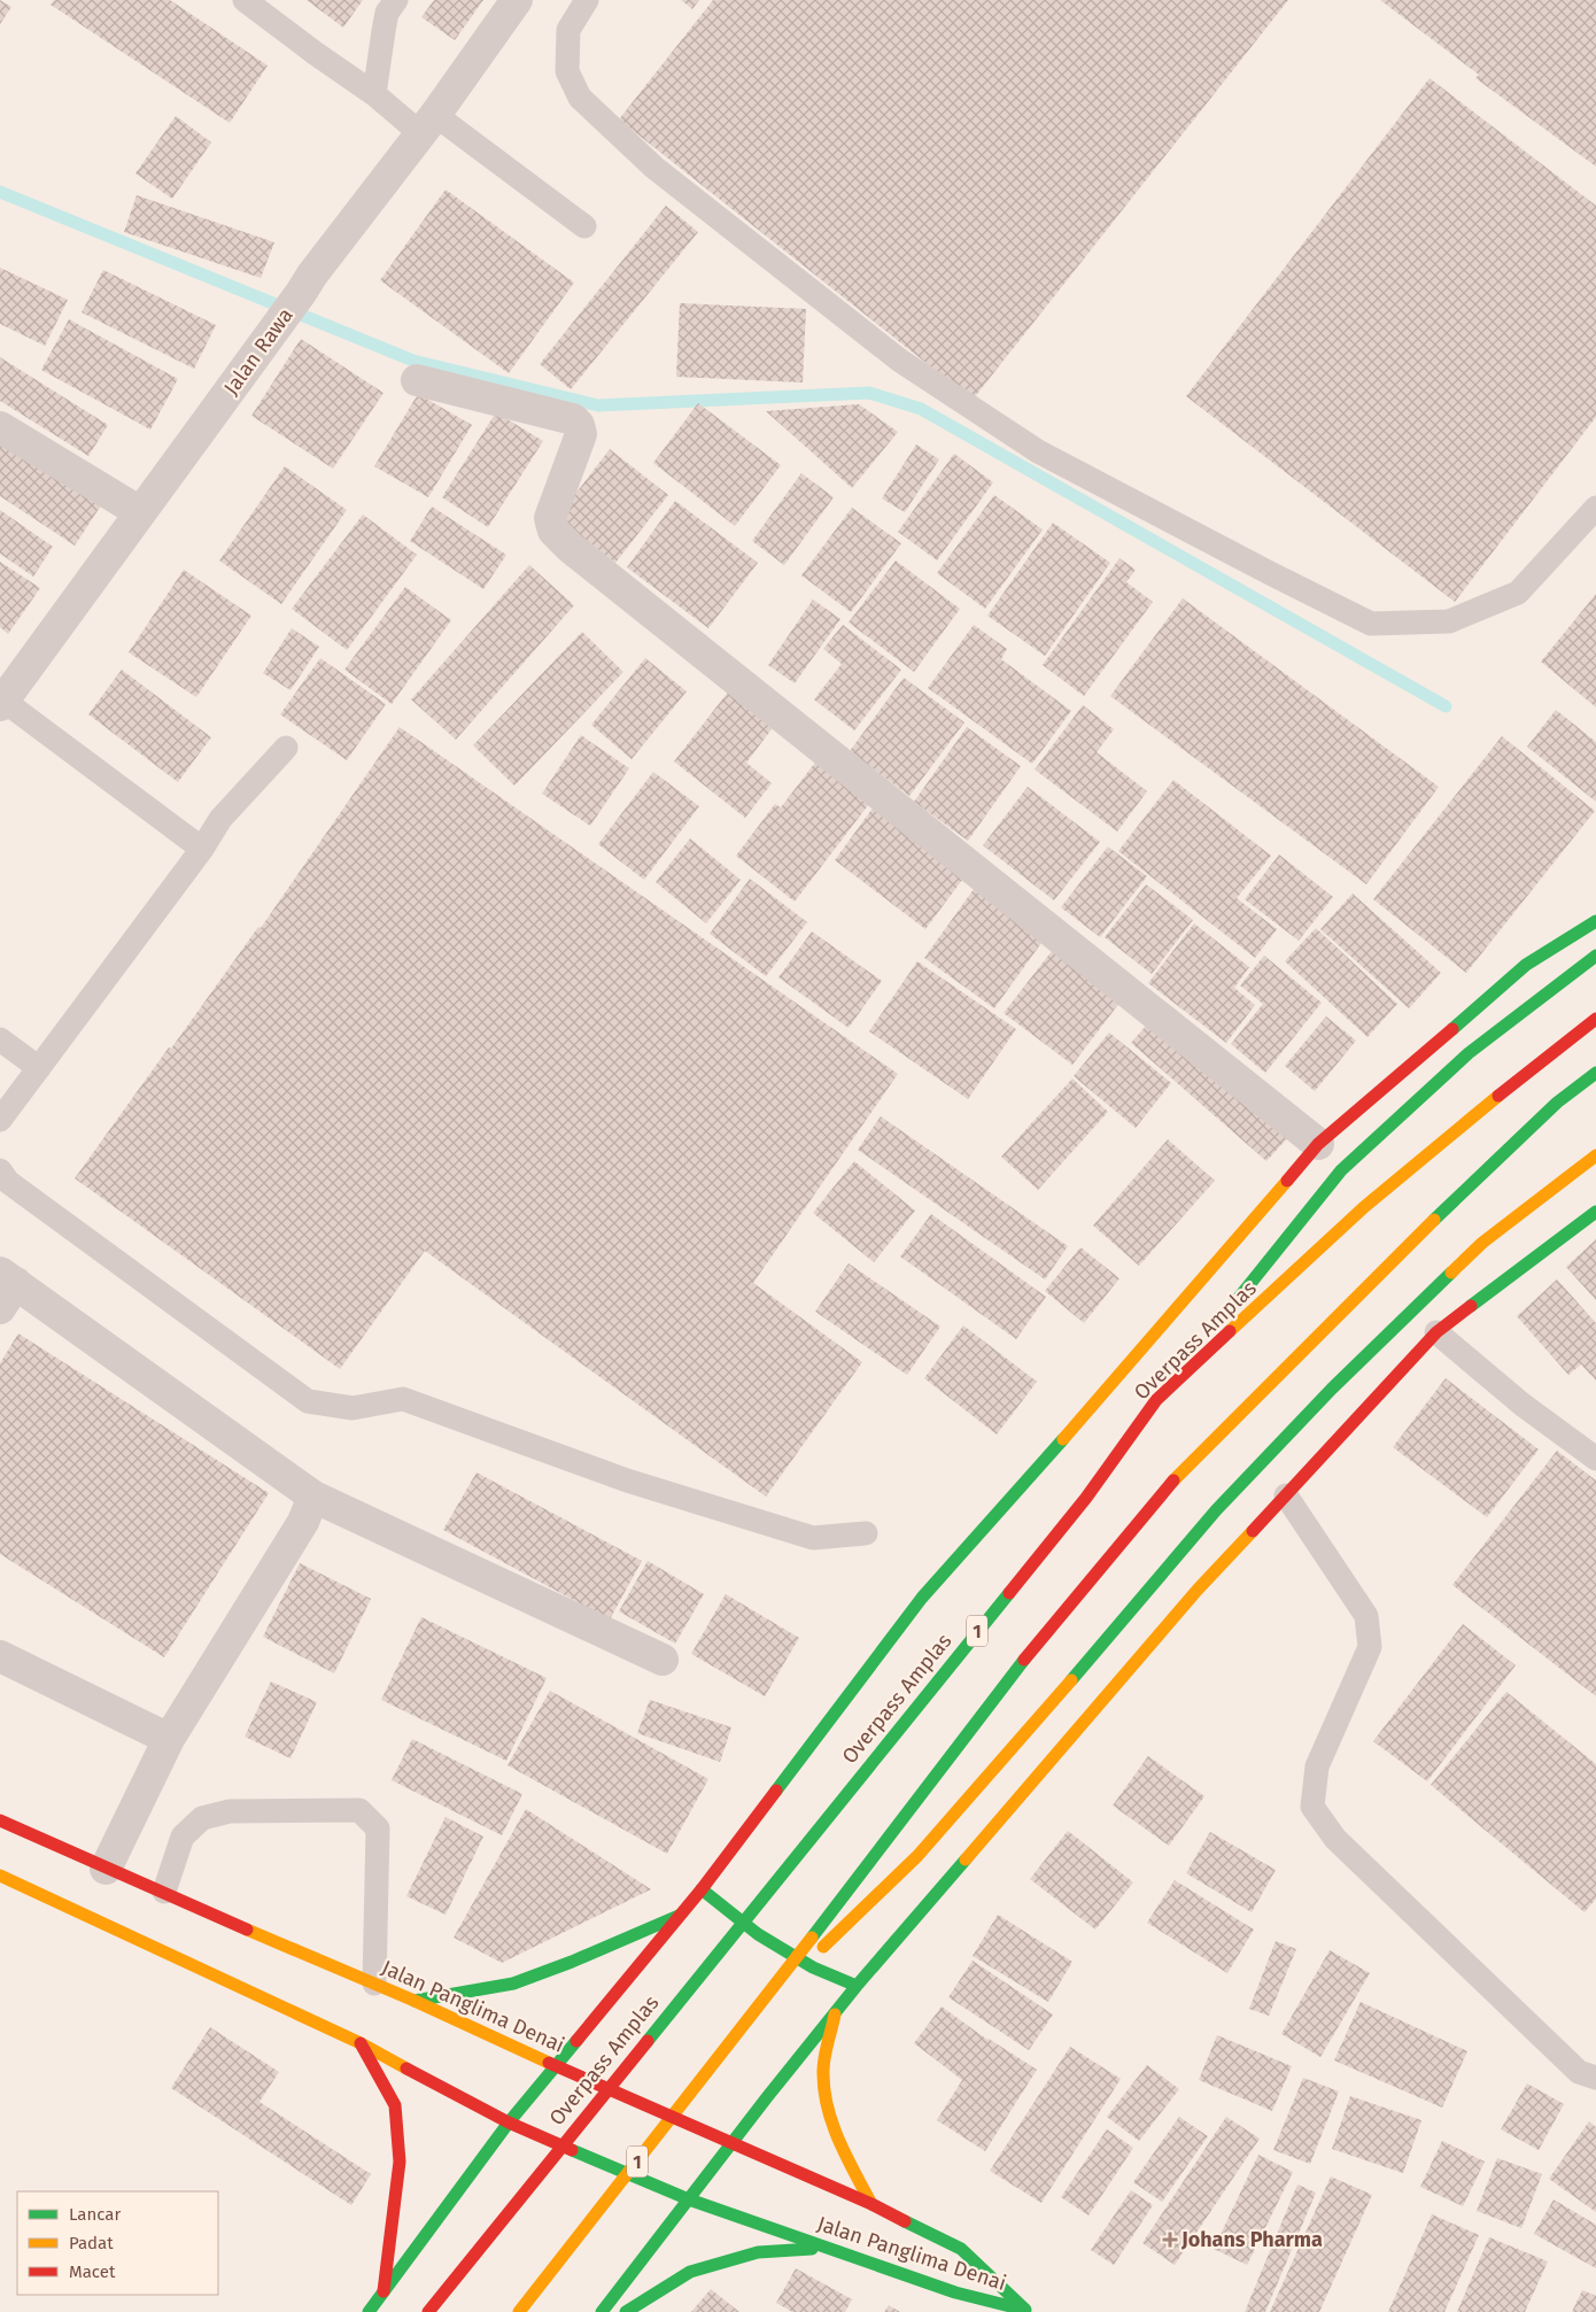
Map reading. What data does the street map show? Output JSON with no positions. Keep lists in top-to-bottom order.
{
  "streets": {
    "main road": ["Overpass Amplas", "1", "Jalan Panglima Denai"],
    "street": ["Jalan Rawa"]
  },
  "places": {
    "health": ["Johans Pharma"]
  },
  "legend": ["Lancar", "Padat", "Macet"]
}
